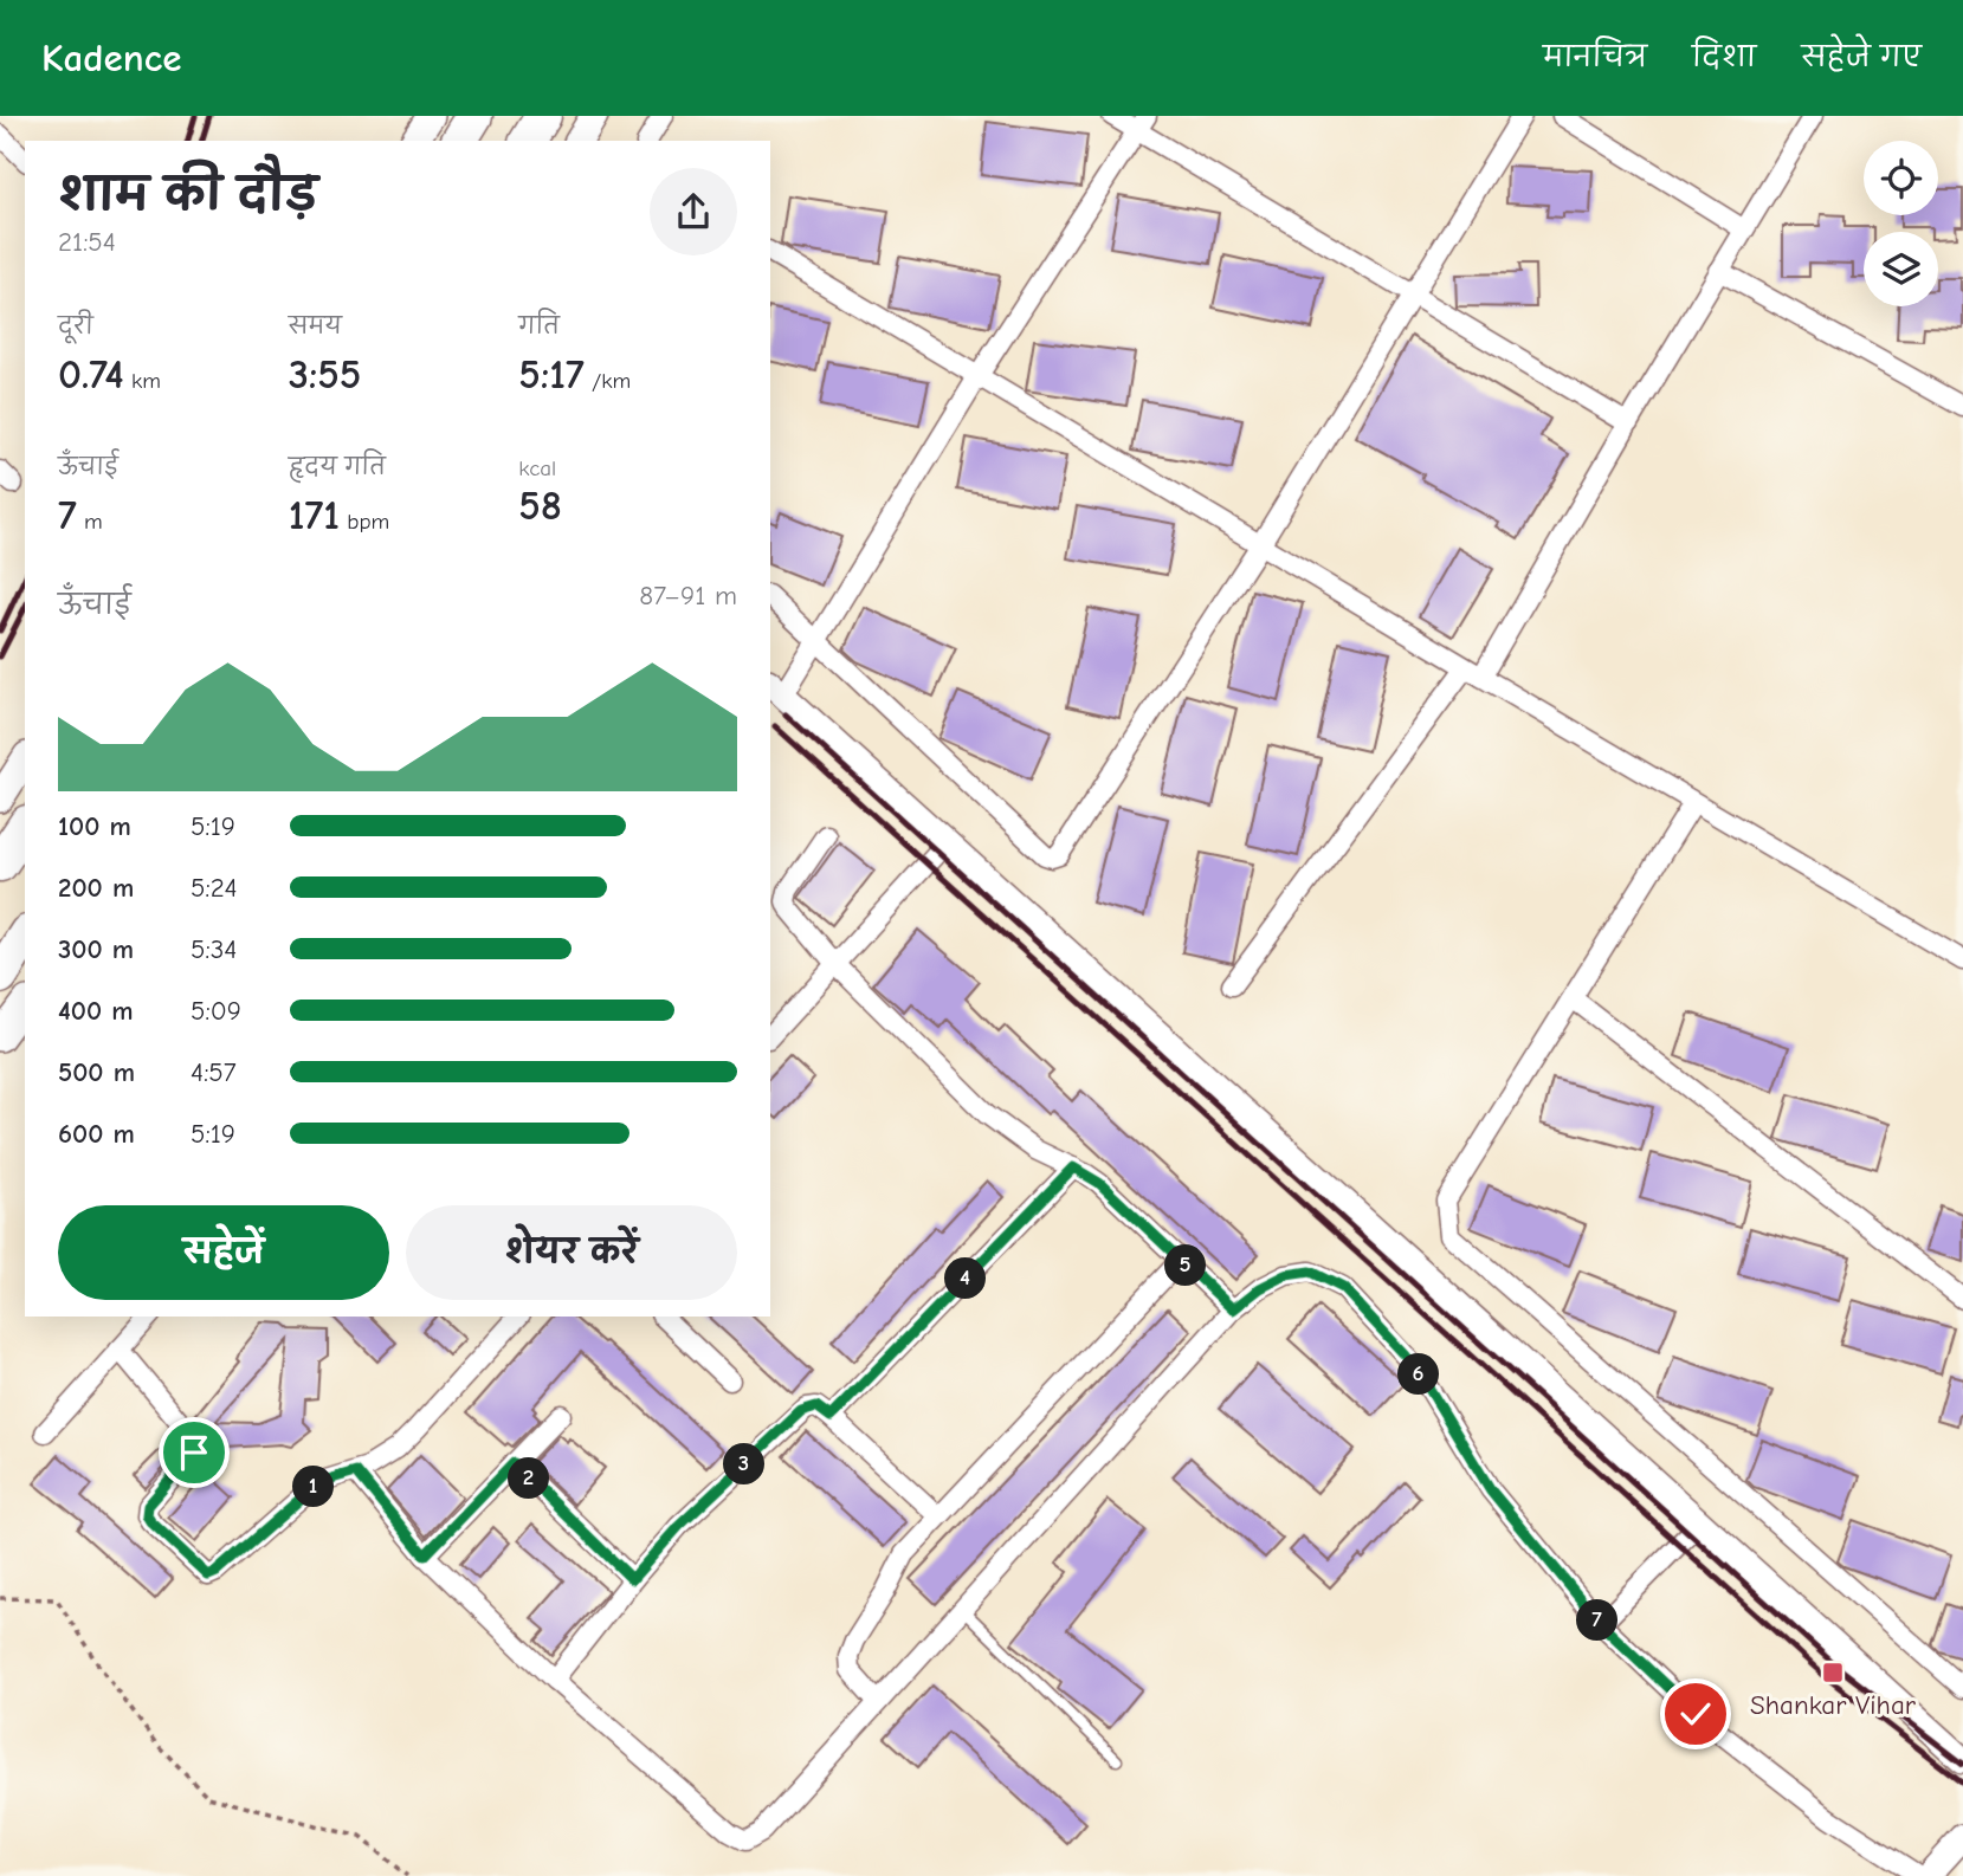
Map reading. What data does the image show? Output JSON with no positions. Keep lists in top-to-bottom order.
{
  "places": {
    "transit": ["Shankar Vihar"]
  },
  "page": {
    "header": "Kadence",
    "nav": ["मानचित्र", "दिशा", "सहेजे गए"],
    "heading": ["शाम की दौड़", "21:54"],
    "stats": [
      ["दूरी", "0.74 km"],
      ["समय", "3:55"],
      ["गति", "5:17 /km"],
      ["ऊँचाई", "7 m"],
      ["हृदय गति", "171 bpm"],
      ["kcal", "58"]
    ],
    "chart": ["ऊँचाई", "87–91 m"],
    "list": [
      {
        "name": "100 m",
        "note": "5:19"
      },
      {
        "name": "200 m",
        "note": "5:24"
      },
      {
        "name": "300 m",
        "note": "5:34"
      },
      {
        "name": "400 m",
        "note": "5:09"
      },
      {
        "name": "500 m",
        "note": "4:57"
      },
      {
        "name": "600 m",
        "note": "5:19"
      }
    ],
    "buttons": ["सहेजें", "शेयर करें"],
    "pins": [
      "5",
      "4",
      "6",
      "3",
      "2",
      "1",
      "7"
    ]
  }
}
